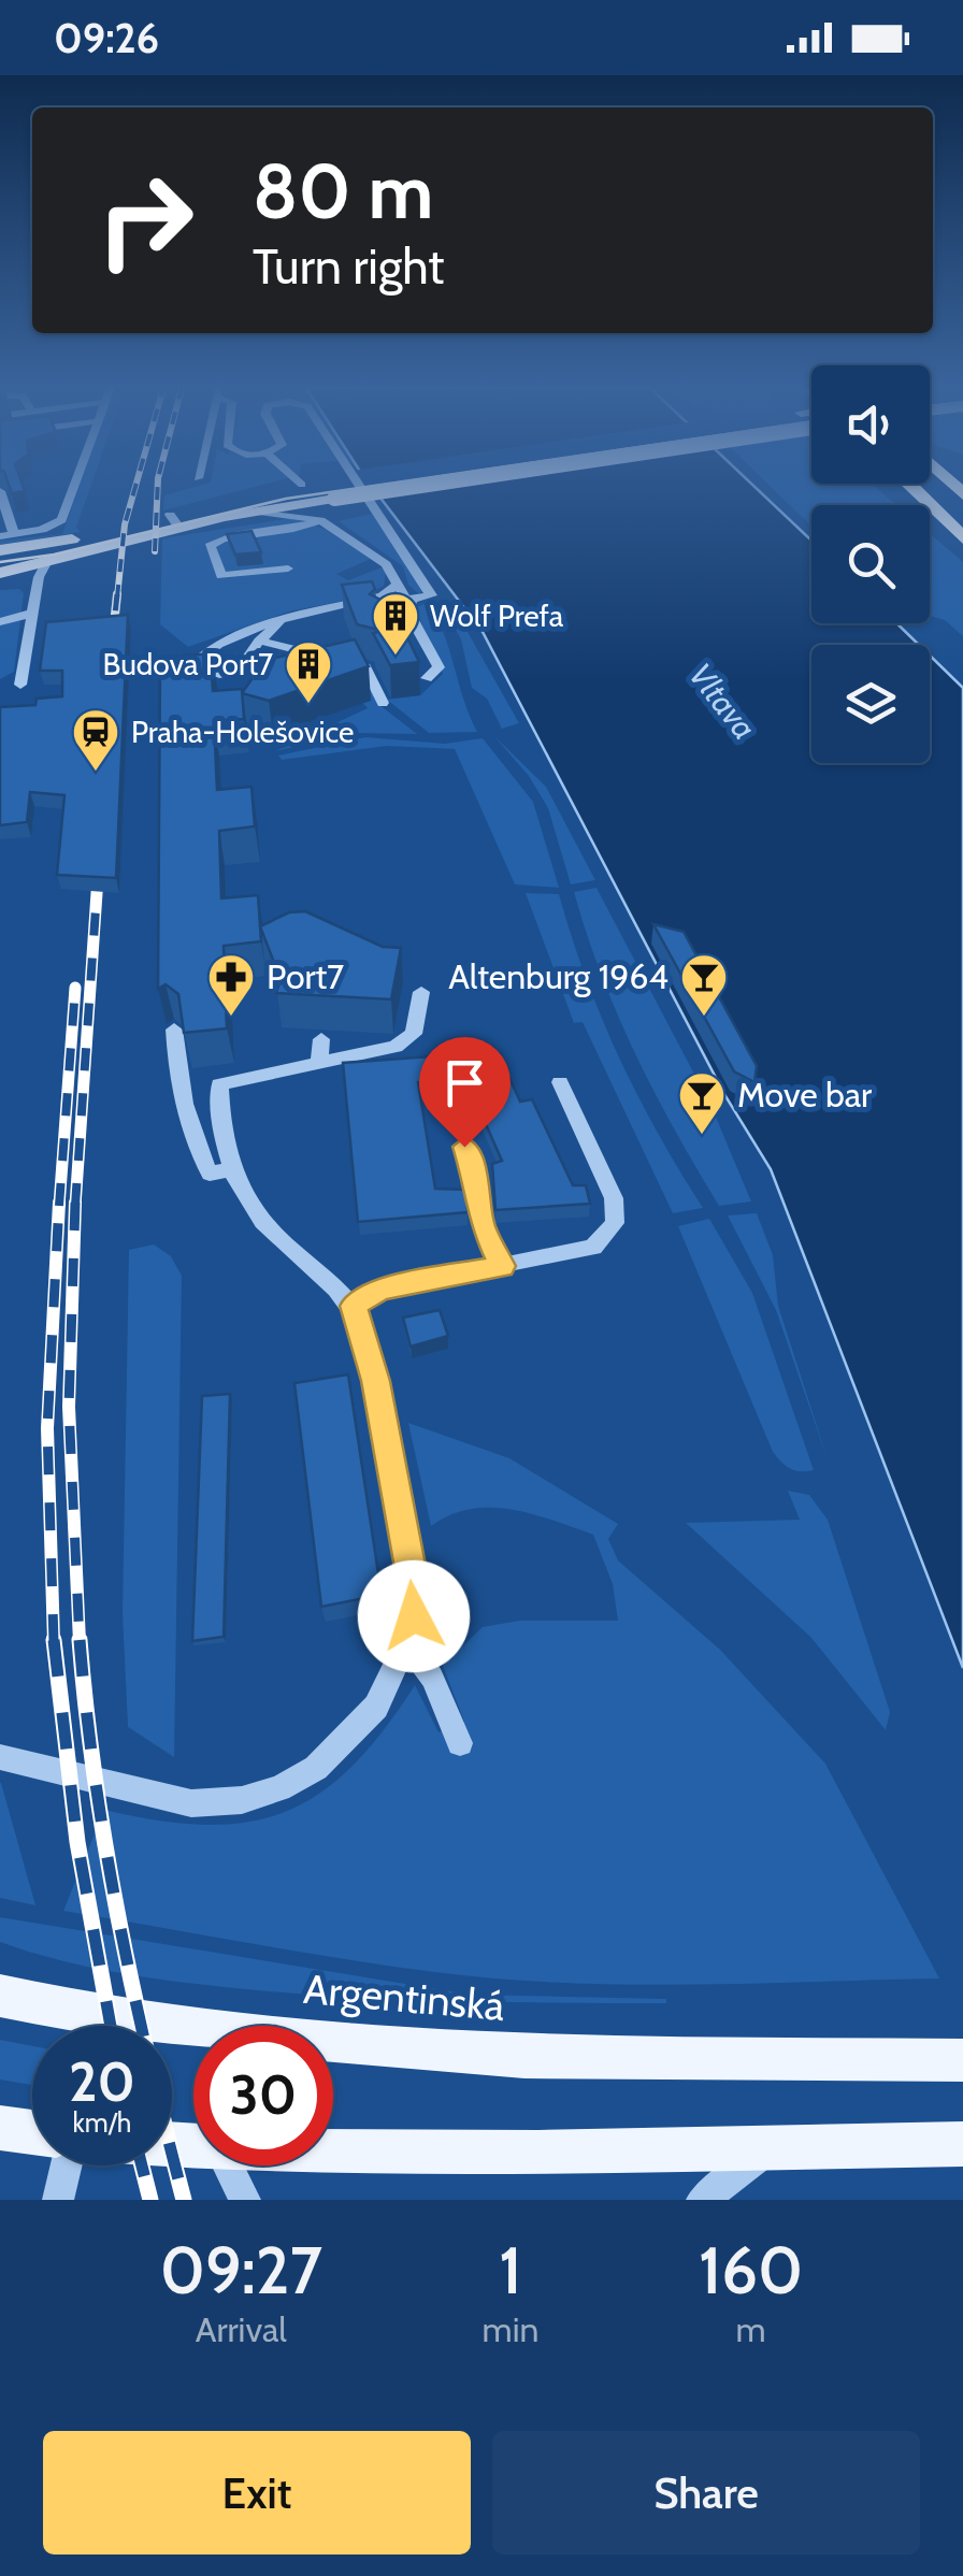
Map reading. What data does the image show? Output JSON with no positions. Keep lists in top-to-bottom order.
{
  "streets": {
    "main road": ["Argentinská"]
  },
  "water": ["Vltava"],
  "places": {
    "building": ["Wolf Prefa", "Budova Port7"],
    "station": ["Praha-Holešovice"],
    "pharmacy": ["Port7"],
    "bar": ["Altenburg 1964", "Move bar"]
  },
  "page": {
    "status": "09:26",
    "turn": ["80 m", "Turn right"],
    "speed": "20 km/h",
    "limit": "30",
    "eta": [
      "09:27",
      "Arrival",
      "1",
      "min",
      "160",
      "m"
    ],
    "buttons": ["Exit", "Share"]
  }
}
